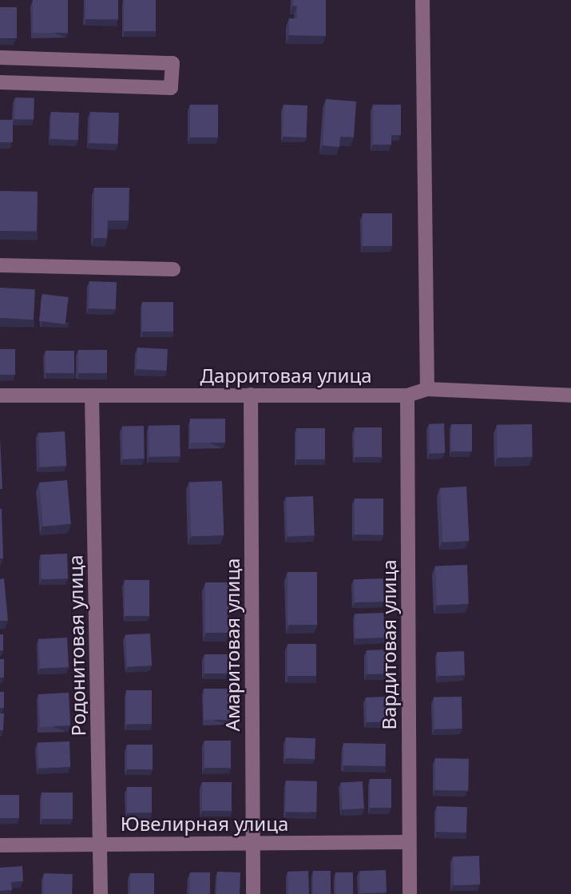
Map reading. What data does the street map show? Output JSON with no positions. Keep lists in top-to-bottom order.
{
  "streets": {
    "street": [
      "Дарритовая улица",
      "Амаритовая улица",
      "Вардитовая улица",
      "Родонитовая улица",
      "Ювелирная улица"
    ]
  },
  "crossings": [
    ["Дарритовая улица", "Амаритовая улица"],
    ["Дарритовая улица", "Вардитовая улица"],
    ["Дарритовая улица", "Родонитовая улица"],
    ["Амаритовая улица", "Ювелирная улица"],
    ["Вардитовая улица", "Ювелирная улица"],
    ["Родонитовая улица", "Ювелирная улица"]
  ]
}
